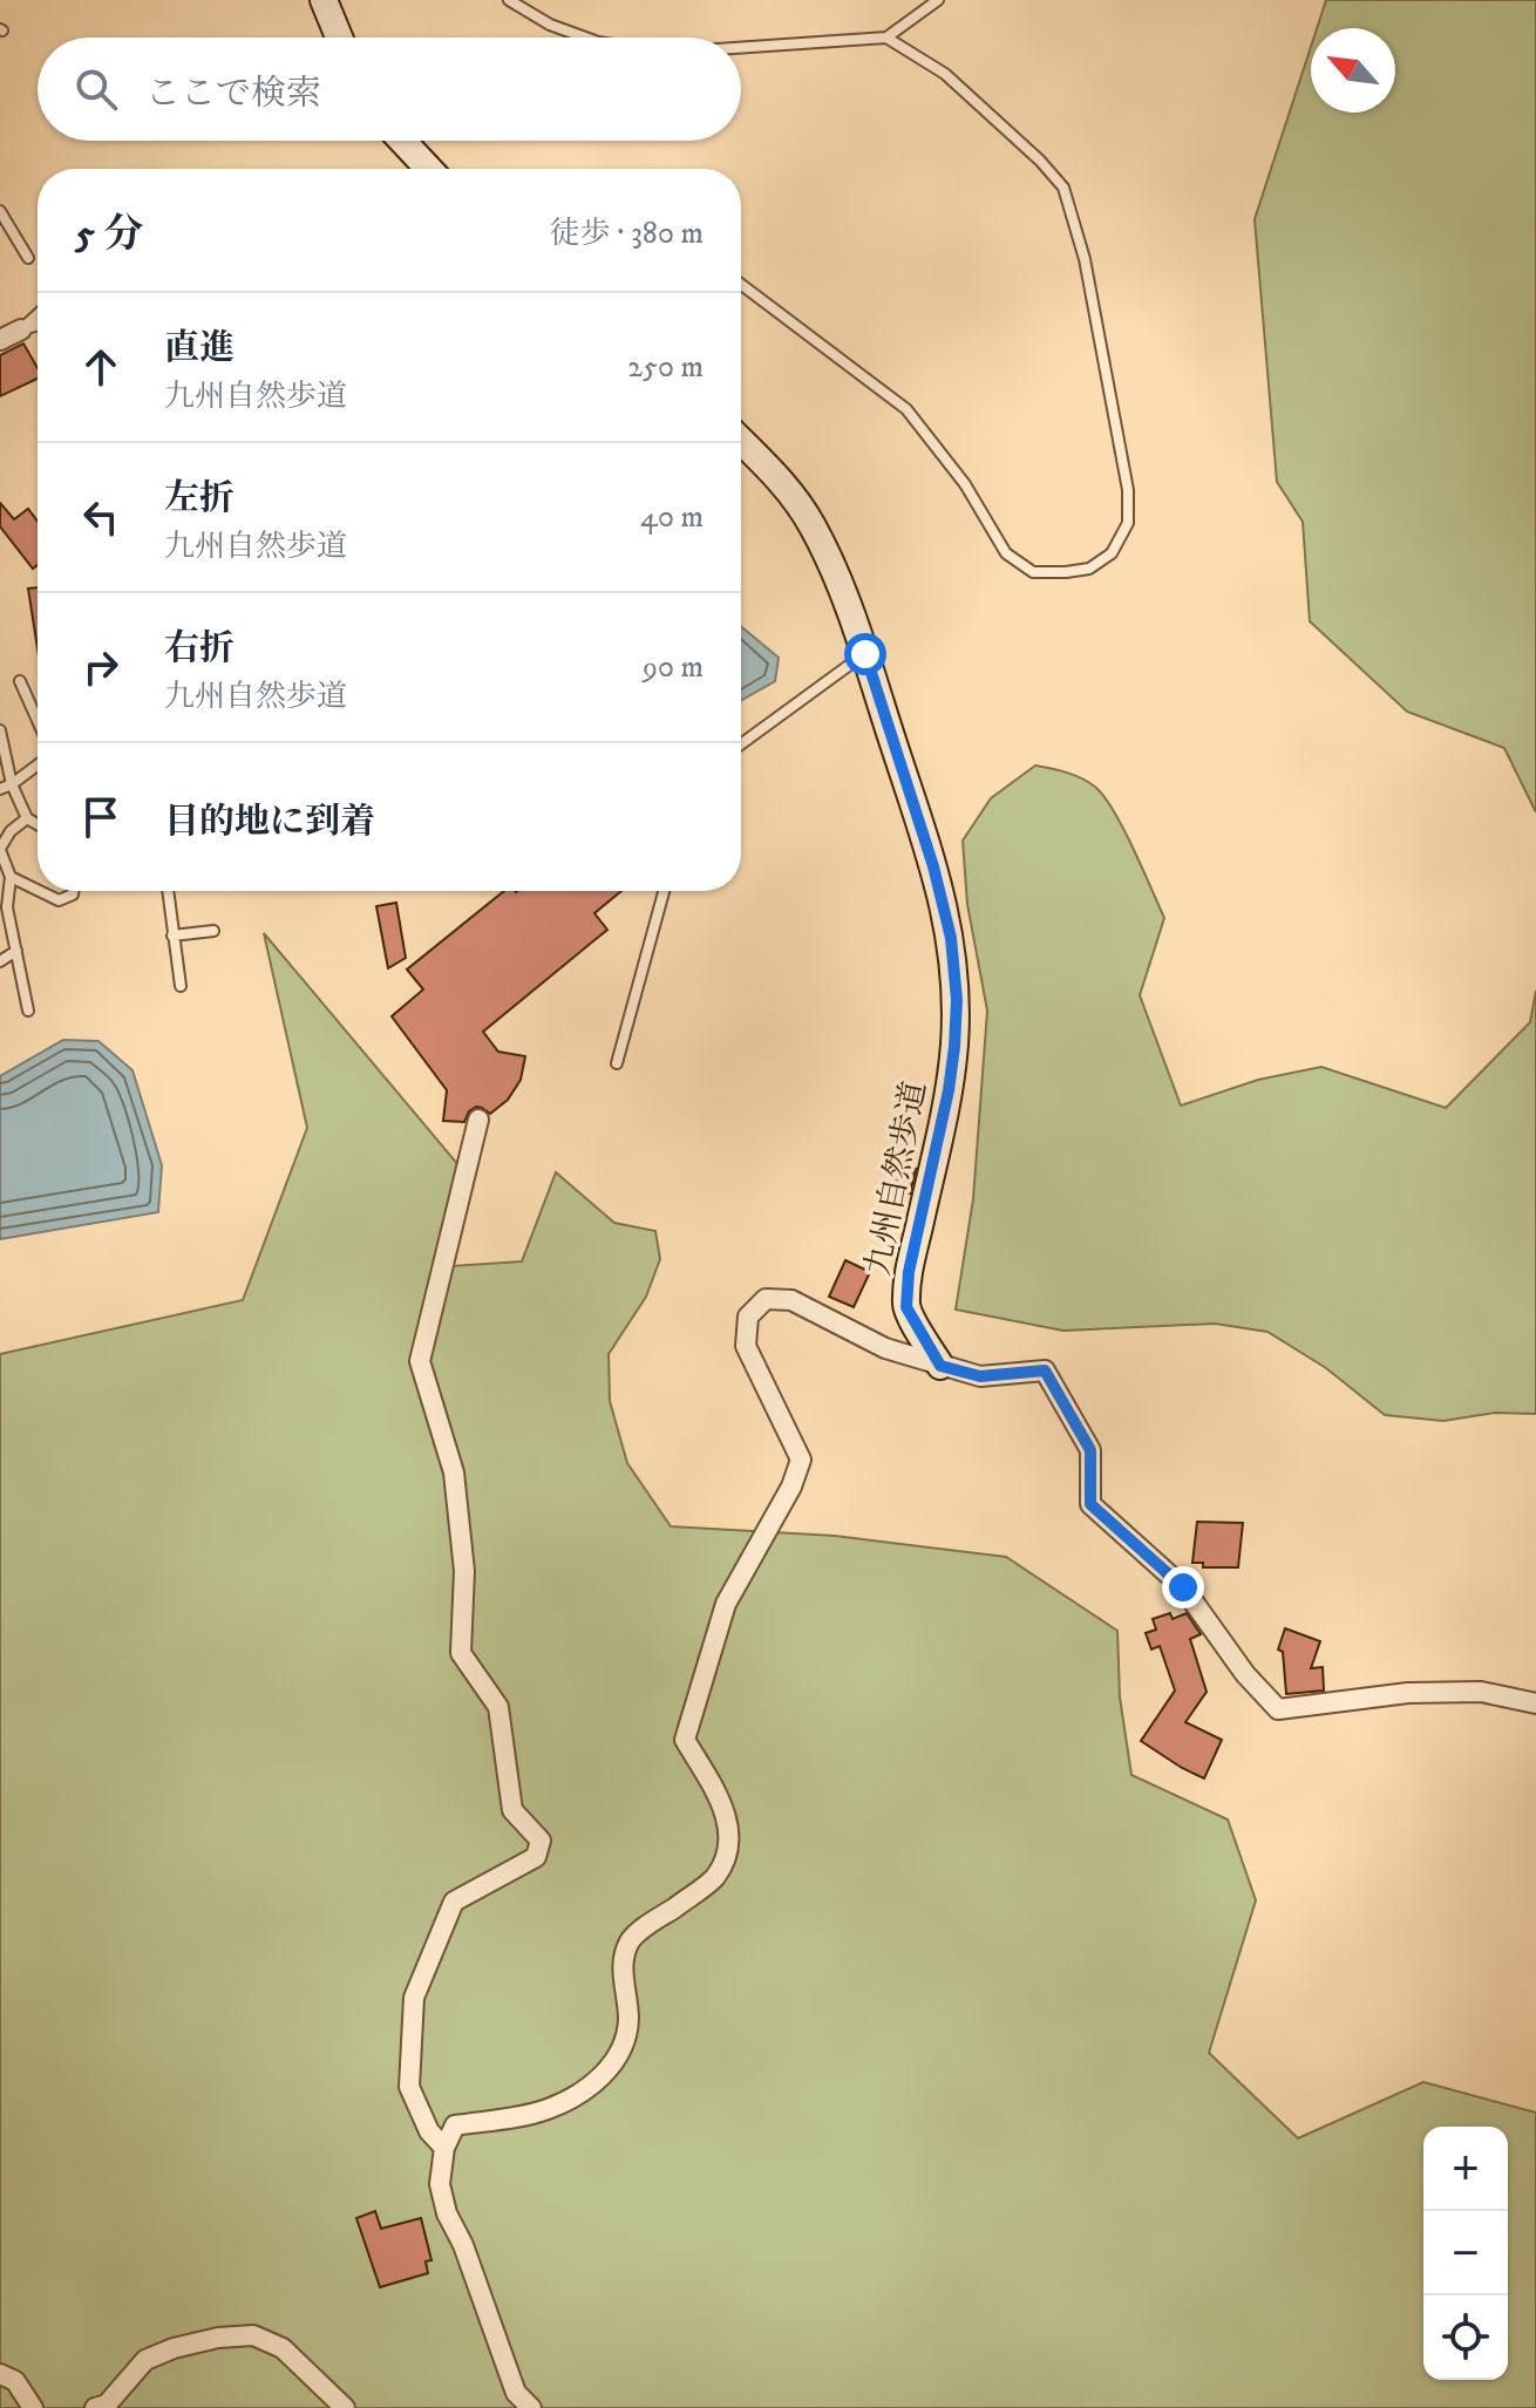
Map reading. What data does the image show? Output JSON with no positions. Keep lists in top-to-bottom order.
{
  "streets": {
    "street": ["九州自然歩道"]
  },
  "north": "top left",
  "page": {
    "search": "ここで検索",
    "heading": ["5 分", "徒歩 · 380 m"],
    "list": [
      ["直進", "九州自然歩道", "250 m"],
      ["左折", "九州自然歩道", "40 m"],
      ["右折", "九州自然歩道", "90 m"],
      "目的地に到着"
    ],
    "map_buttons": ["+", "−"]
  }
}
